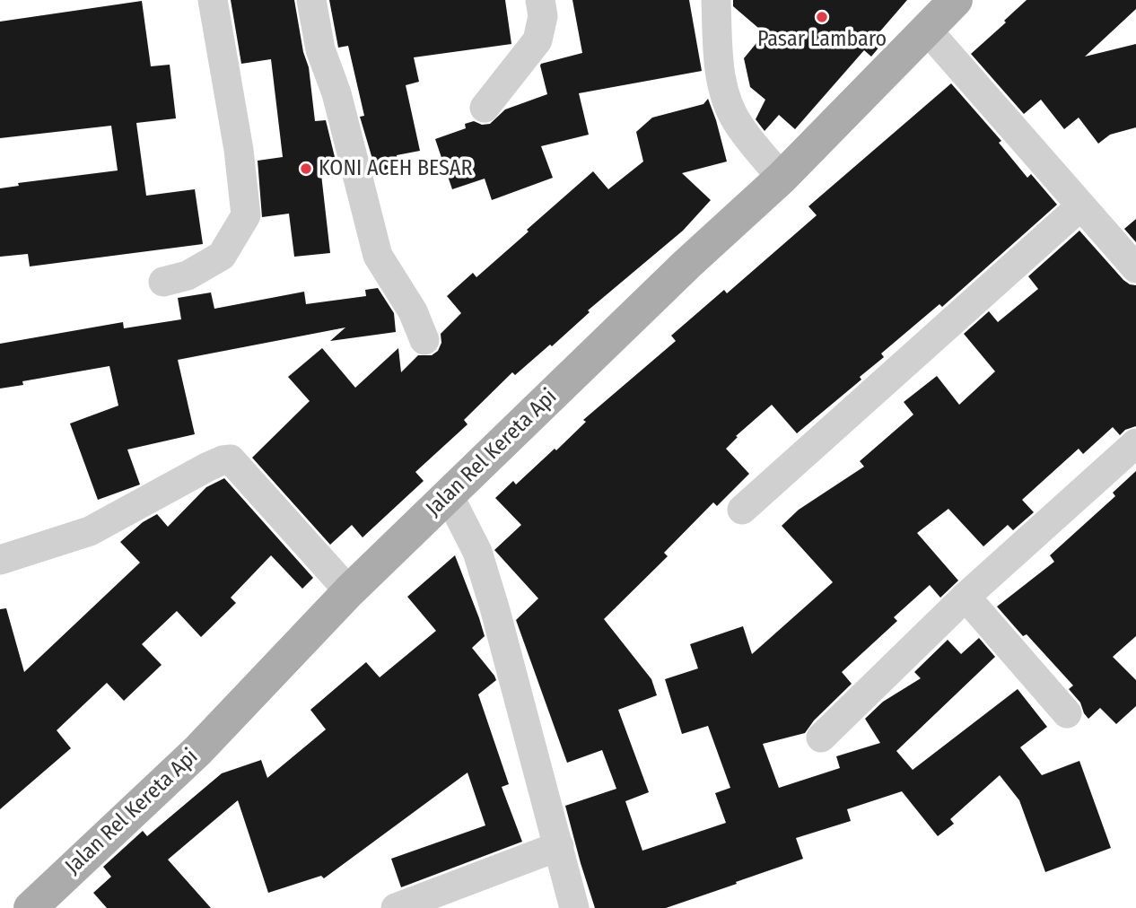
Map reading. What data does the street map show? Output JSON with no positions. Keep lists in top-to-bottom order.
{
  "streets": {
    "main road": ["Jalan Rel Kereta Api"]
  },
  "places": ["Pasar Lambaro", "KONI ACEH BESAR"]
}
